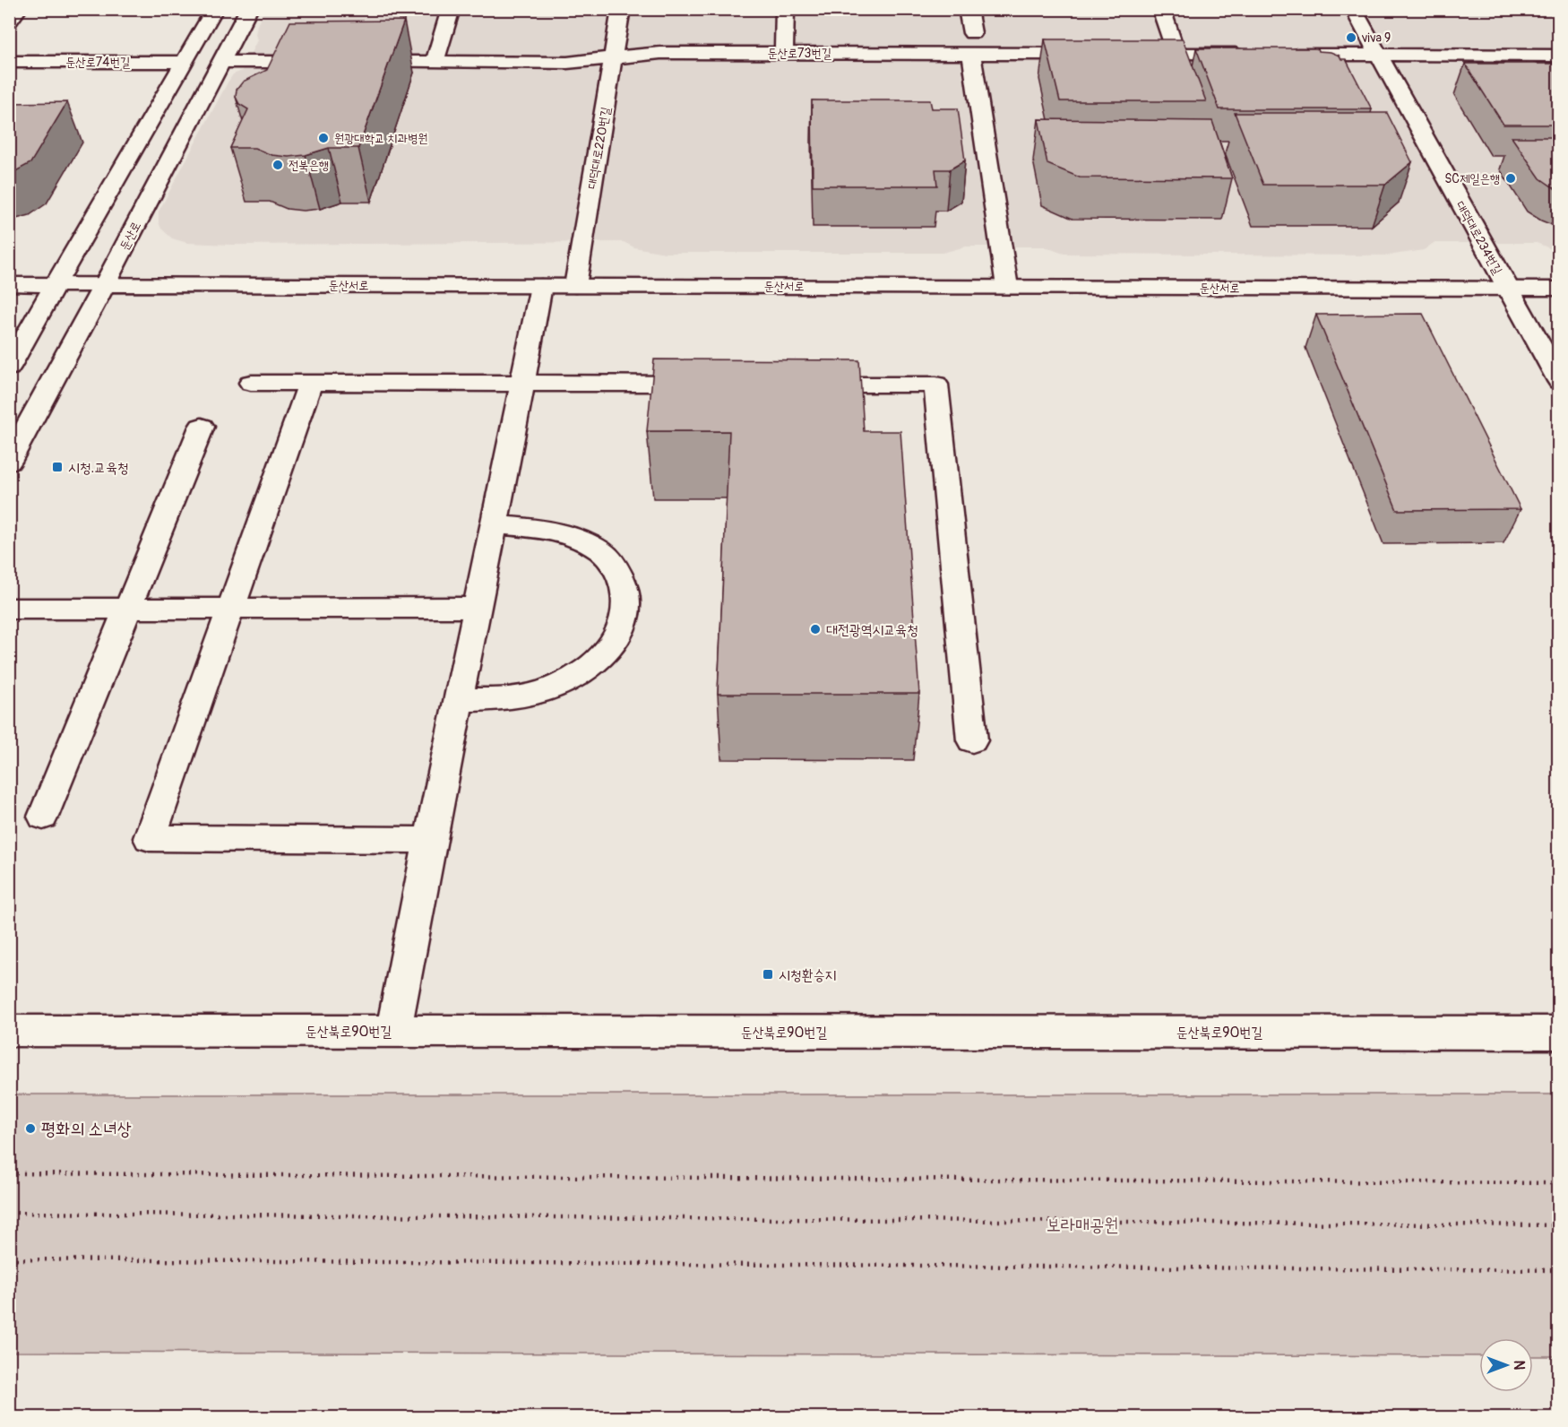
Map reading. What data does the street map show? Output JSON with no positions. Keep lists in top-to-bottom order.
{
  "streets": {
    "street": [
      "둔산로73번길",
      "둔산로74번길",
      "대덕대로220번길",
      "둔산로",
      "대덕대로234번길",
      "둔산서로",
      "둔산북로90번길"
    ]
  },
  "crossings": [
    ["둔산로73번길", "대덕대로220번길"],
    ["대덕대로220번길", "둔산서로"],
    ["둔산로", "둔산서로"],
    ["대덕대로234번길", "둔산서로"]
  ],
  "parks": ["보라매공원"],
  "places": {
    "other": [
      "viva 9",
      "원광대학교 치과병원",
      "전북은행",
      "SC제일은행",
      "대전광역시교육청",
      "평화의 소녀상"
    ],
    "transit": ["시청.교육청", "시청환승지"]
  },
  "north": "right"
}
